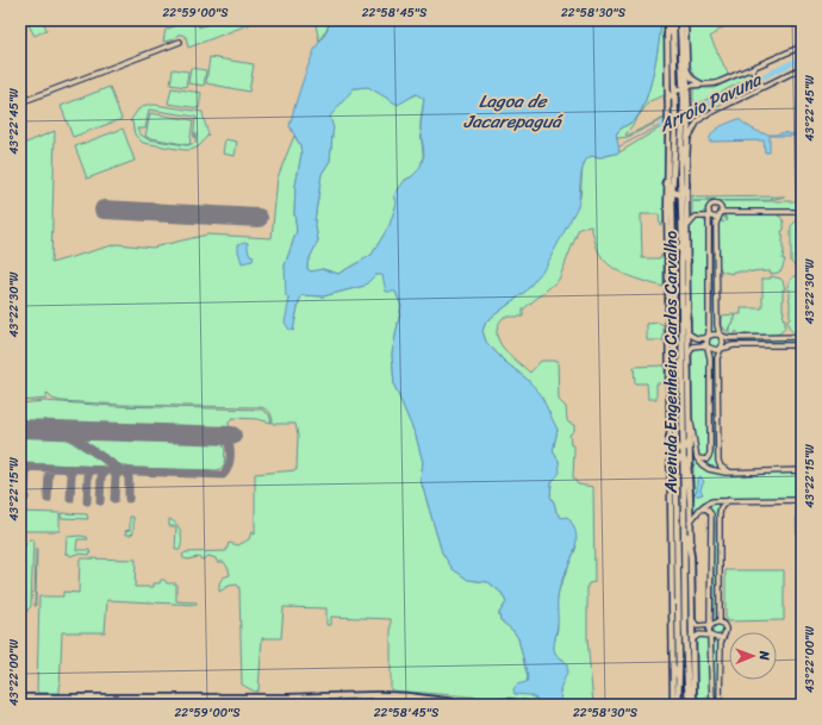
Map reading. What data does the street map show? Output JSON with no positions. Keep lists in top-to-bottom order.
{
  "streets": {
    "highway": ["Avenida Engenheiro Carlos Carvalho"]
  },
  "water": ["Lagoa de Jacarepaguá", "Arroio Pavuna"],
  "north": "right",
  "coordinates": [
    "22°59'00\"S",
    "22°58'45\"S",
    "22°58'30\"S",
    "43°22'45\"W",
    "43°22'30\"W",
    "43°22'15\"W",
    "43°22'00\"W"
  ]
}
